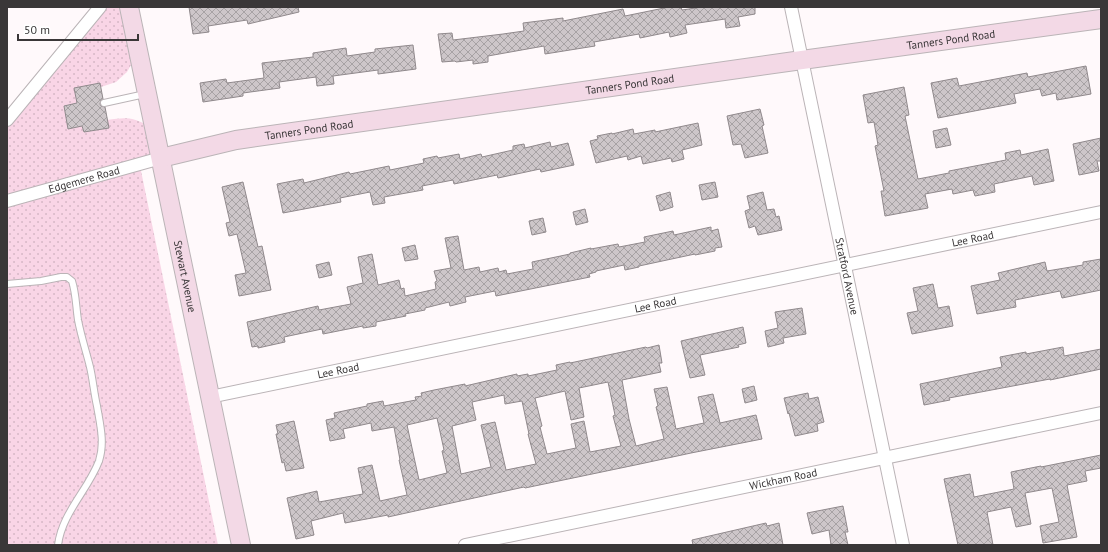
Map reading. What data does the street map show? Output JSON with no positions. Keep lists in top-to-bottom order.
{
  "streets": {
    "street": [
      "Tanners Pond Road",
      "Edgemere Road",
      "Lee Road",
      "Stewart Avenue",
      "Stratford Avenue",
      "Wickham Road"
    ]
  },
  "crossings": [
    ["Tanners Pond Road", "Edgemere Road"],
    ["Tanners Pond Road", "Stewart Avenue"],
    ["Tanners Pond Road", "Stratford Avenue"],
    ["Edgemere Road", "Stewart Avenue"],
    ["Lee Road", "Stewart Avenue"],
    ["Lee Road", "Stratford Avenue"],
    ["Stratford Avenue", "Wickham Road"]
  ],
  "scale_bar": "50 m"
}
